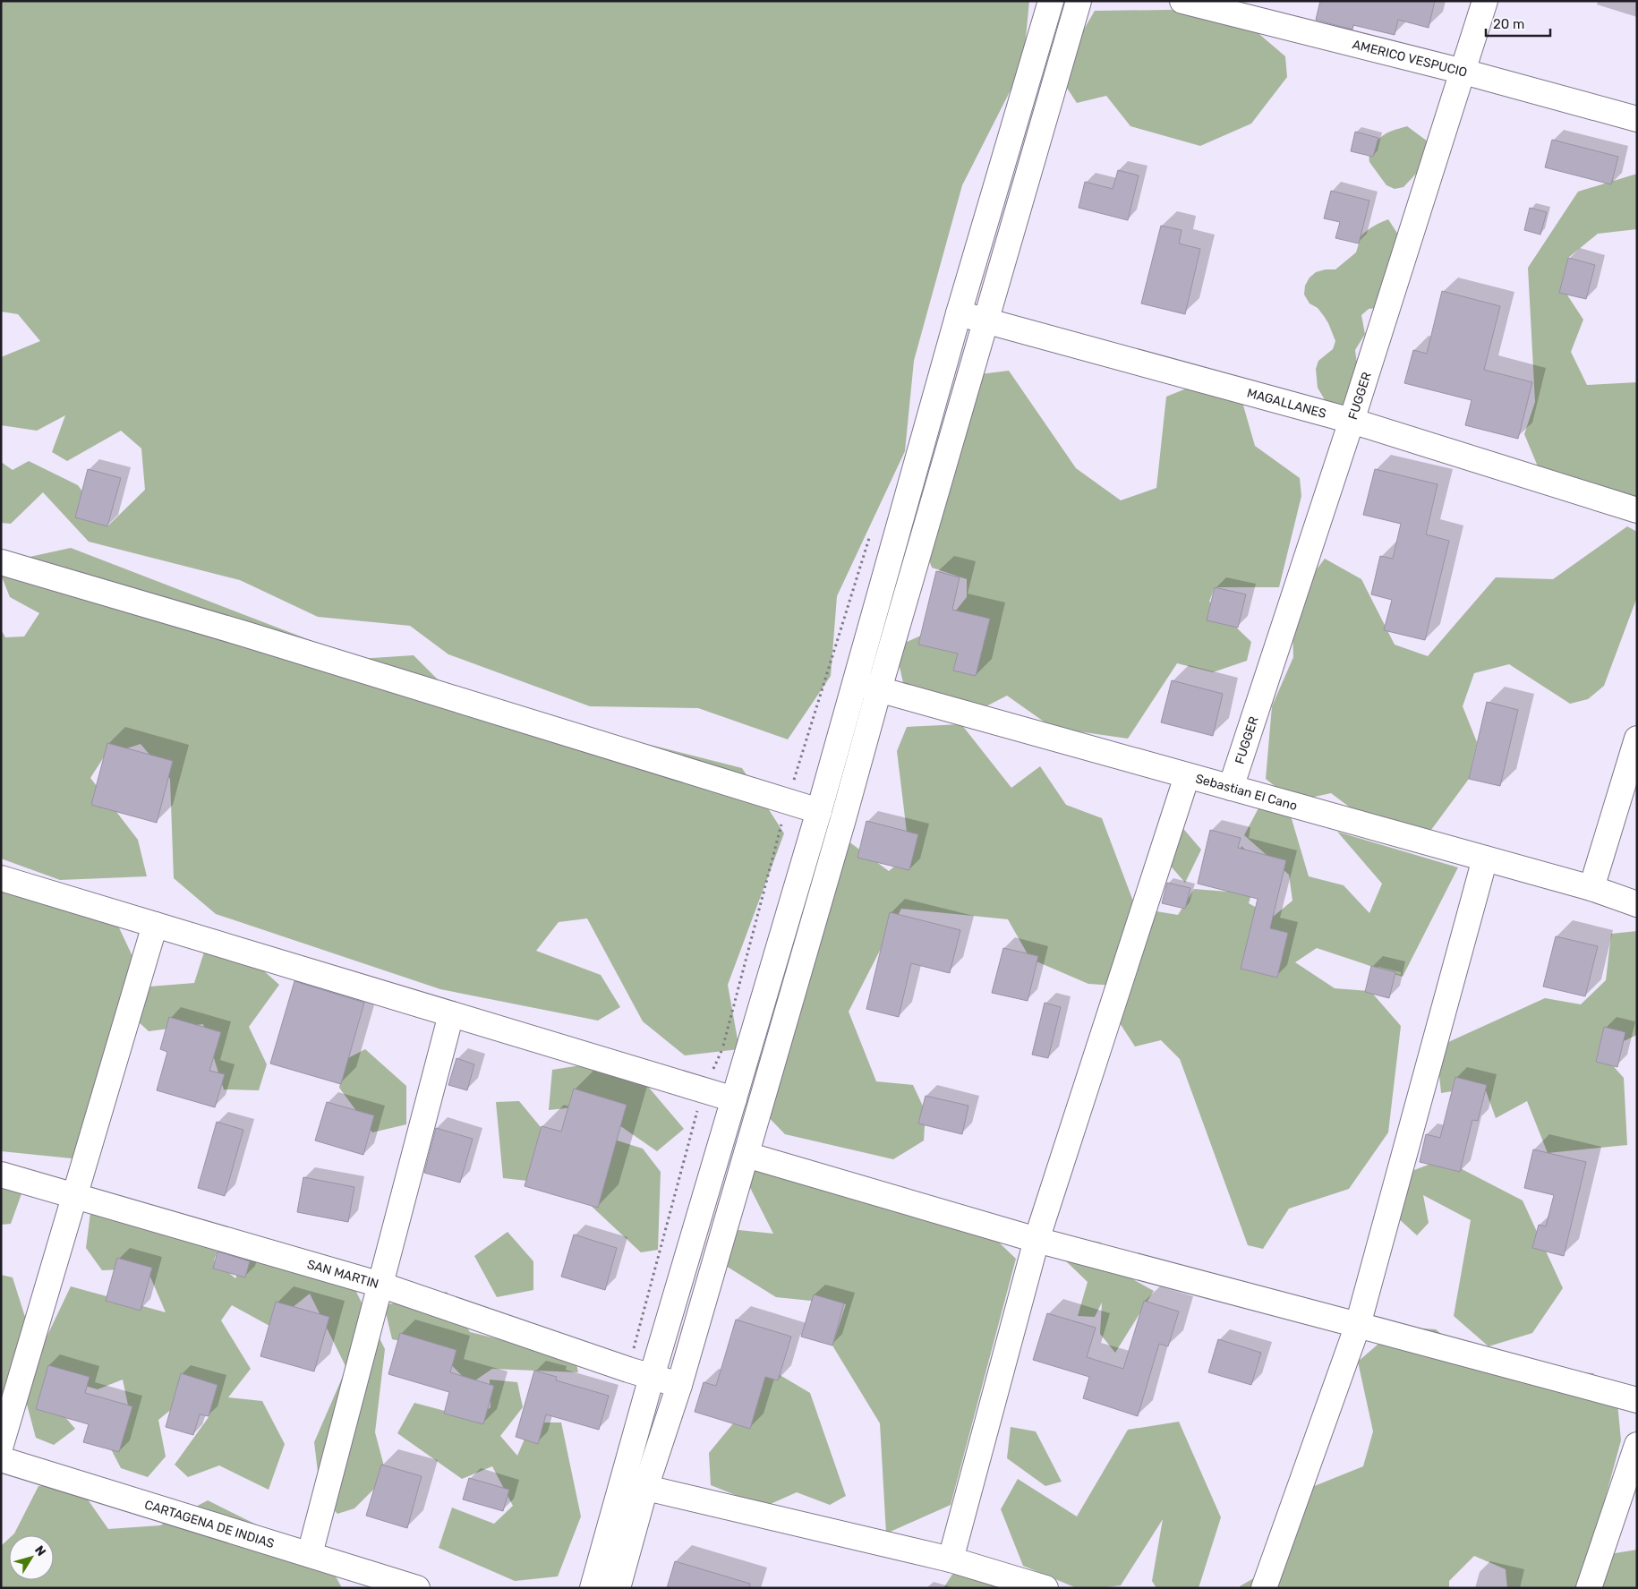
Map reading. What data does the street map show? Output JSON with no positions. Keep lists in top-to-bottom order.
{
  "streets": {
    "street": [
      "AMERICO VESPUCIO",
      "FUGGER",
      "MAGALLANES",
      "Sebastian El Cano",
      "SAN MARTIN",
      "CARTAGENA DE INDIAS"
    ]
  },
  "crossings": [
    ["AMERICO VESPUCIO", "FUGGER"],
    ["FUGGER", "MAGALLANES"],
    ["FUGGER", "Sebastian El Cano"]
  ],
  "scale_bar": "20 m",
  "north": "top right"
}
